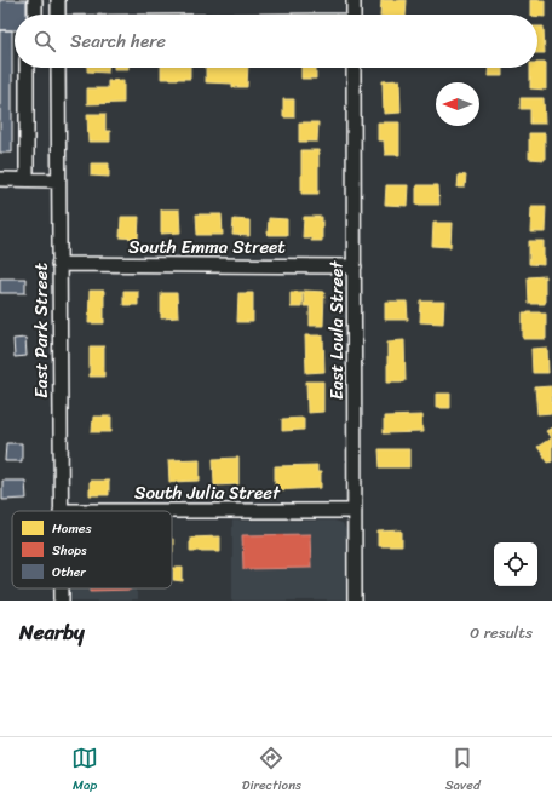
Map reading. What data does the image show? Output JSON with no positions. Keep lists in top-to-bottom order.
{
  "streets": {
    "street": [
      "South Emma Street",
      "East Park Street",
      "East Loula Street",
      "South Julia Street"
    ]
  },
  "crossings": [
    ["South Emma Street", "East Park Street"],
    ["South Emma Street", "East Loula Street"],
    ["East Park Street", "South Julia Street"],
    ["East Loula Street", "South Julia Street"]
  ],
  "legend": ["Homes", "Shops", "Other"],
  "north": "left",
  "page": {
    "search": "Search here",
    "heading": ["Nearby", "0 results"],
    "nav": ["Map", "Directions", "Saved"]
  }
}
